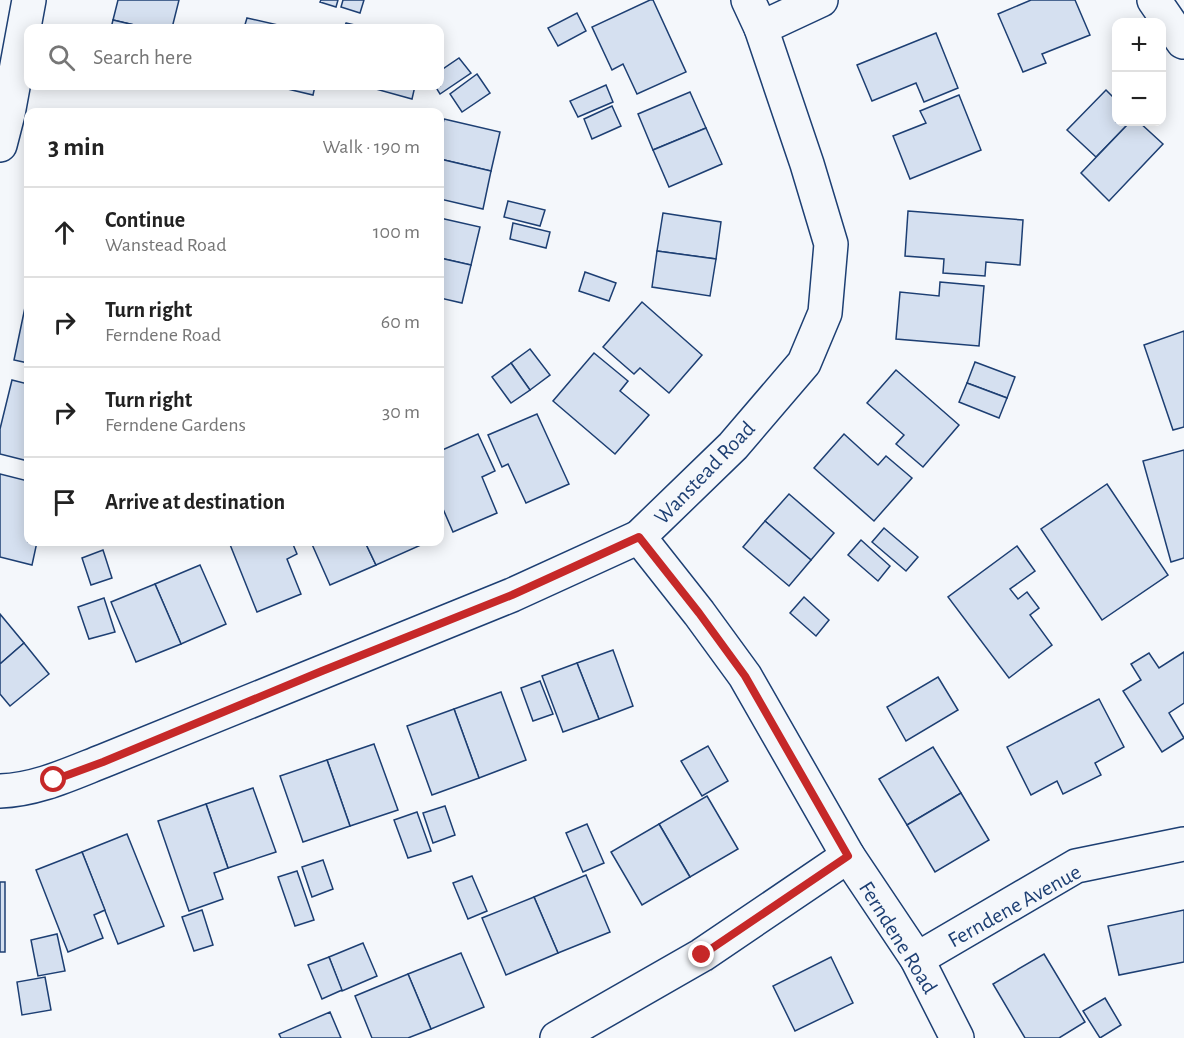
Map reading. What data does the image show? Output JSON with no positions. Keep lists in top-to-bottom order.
{
  "streets": {
    "street": ["Wanstead Road", "Ferndene Avenue", "Ferndene Road"]
  },
  "crossings": [
    ["Wanstead Road", "Ferndene Road"],
    ["Ferndene Avenue", "Ferndene Road"]
  ],
  "page": {
    "map_buttons": ["+", "−"],
    "search": "Search here",
    "heading": ["3 min", "Walk · 190 m"],
    "list": [
      ["Continue", "Wanstead Road", "100 m"],
      ["Turn right", "Ferndene Road", "60 m"],
      ["Turn right", "Ferndene Gardens", "30 m"],
      "Arrive at destination"
    ]
  }
}
